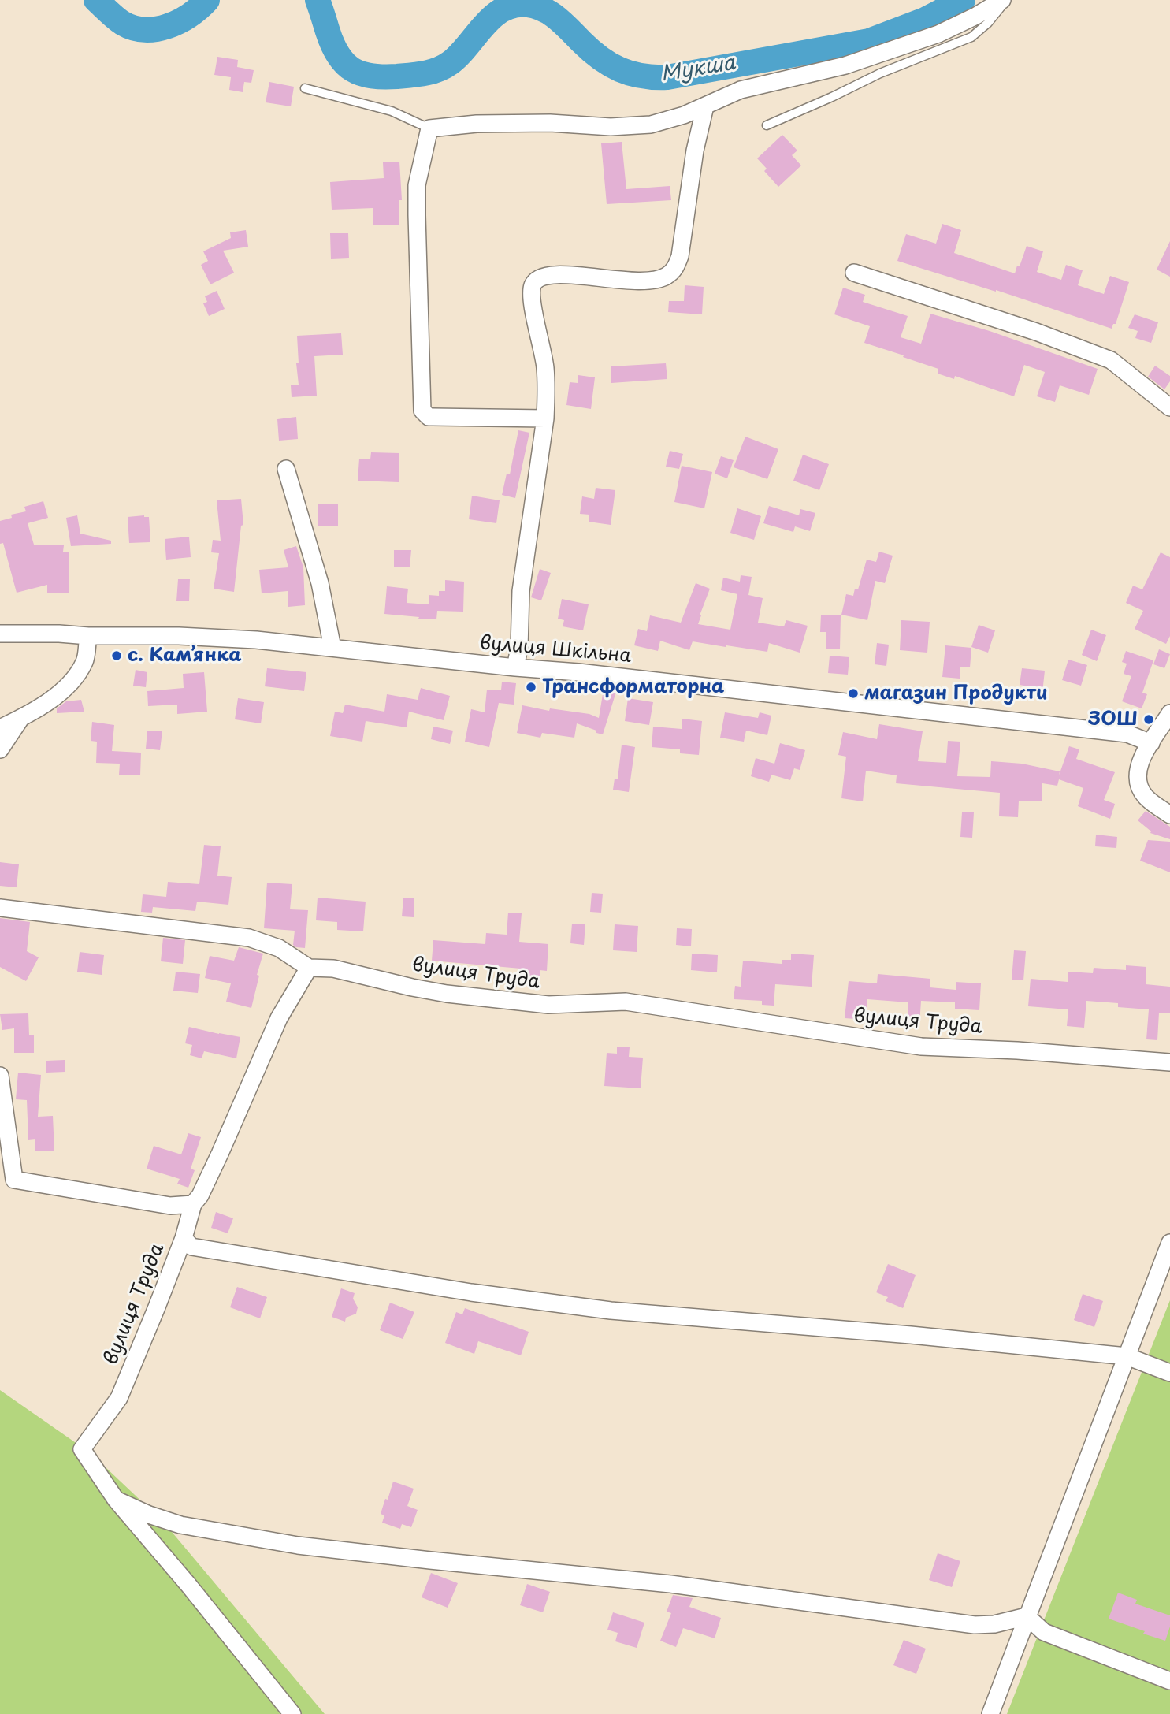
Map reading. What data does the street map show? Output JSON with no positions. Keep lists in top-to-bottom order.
{
  "streets": {
    "street": ["вулиця Шкільна", "вулиця Труда"]
  },
  "water": ["Мукша"],
  "places": [
    "с. Кам’янка",
    "Трансформаторна",
    "магазин Продукти",
    "ЗОШ"
  ]
}
